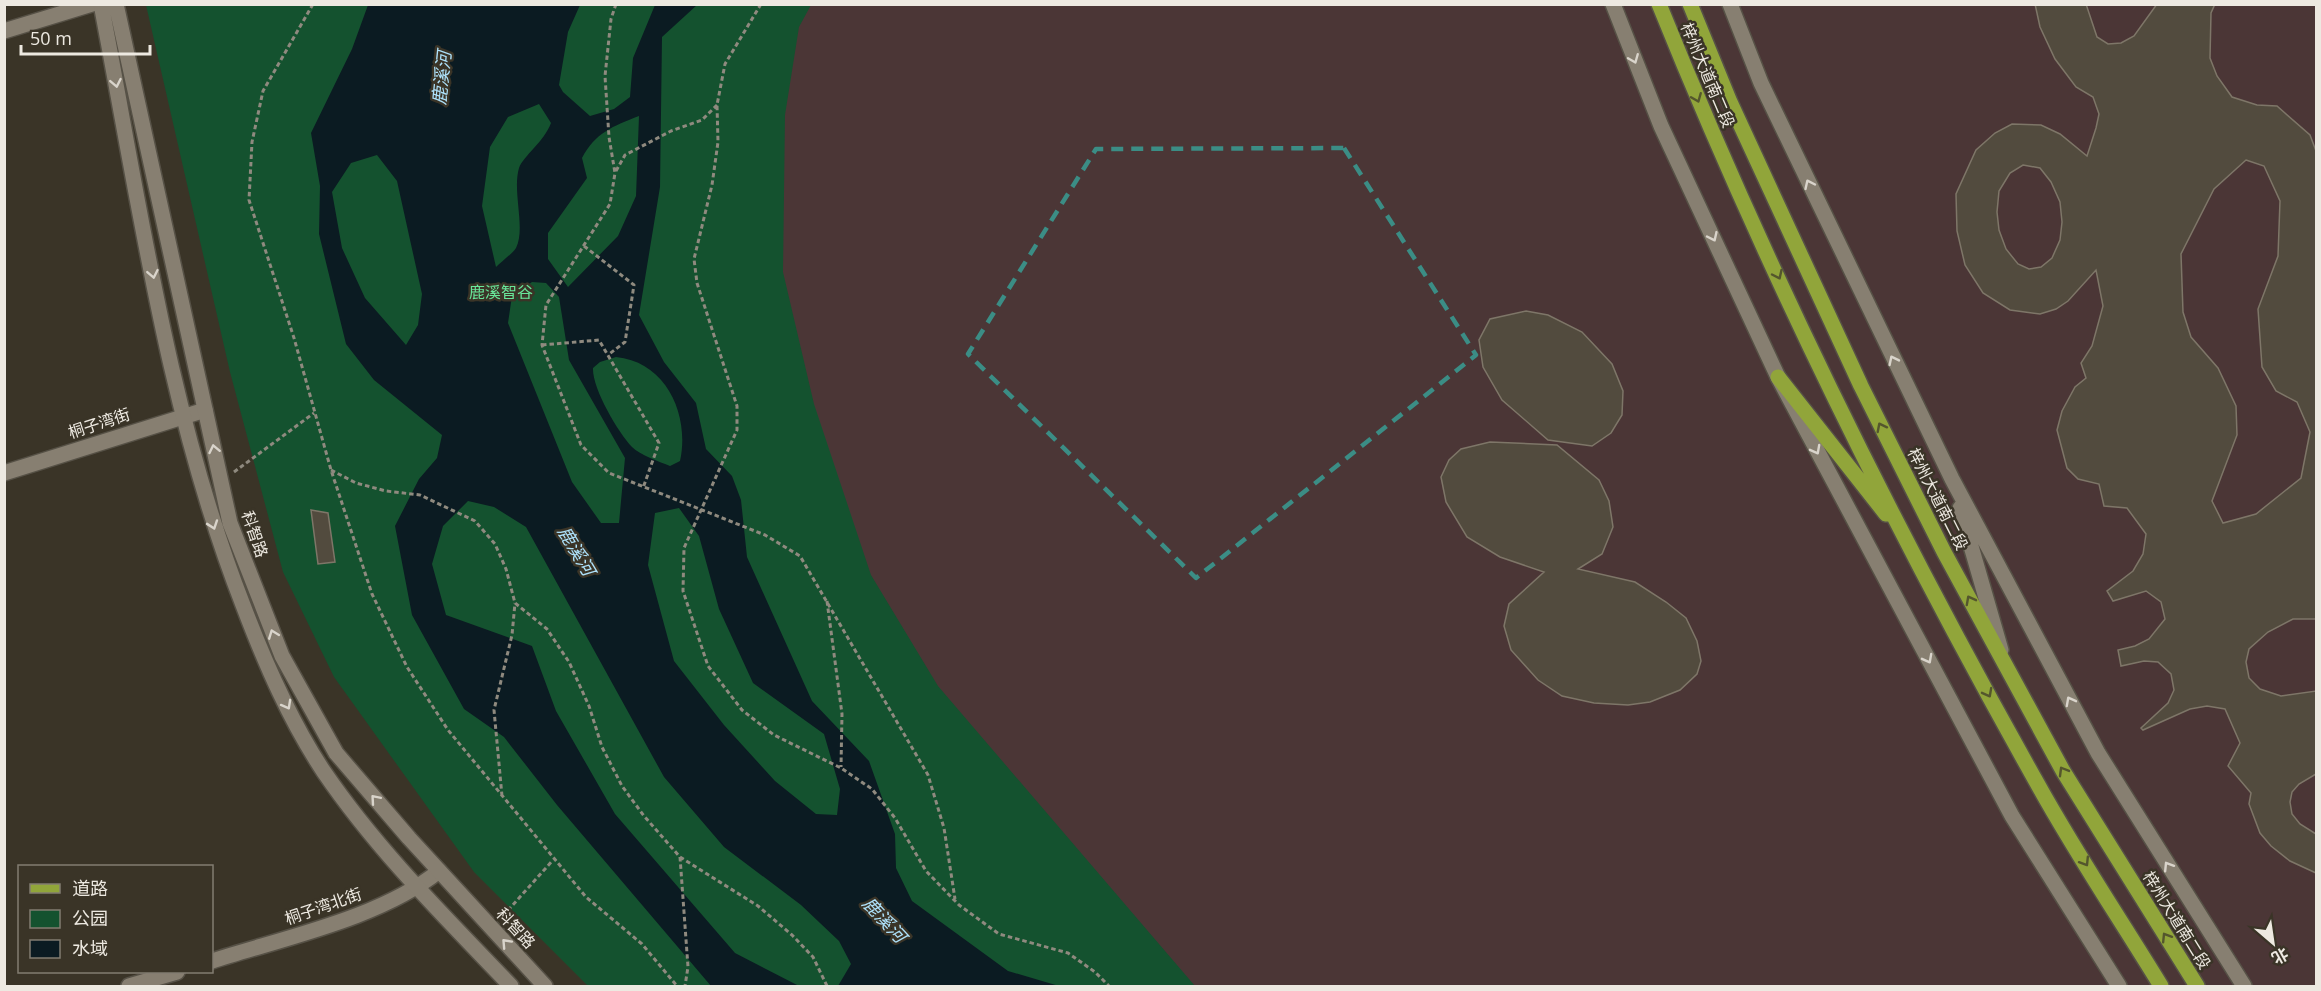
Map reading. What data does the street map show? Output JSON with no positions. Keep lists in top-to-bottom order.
{
  "streets": {
    "main road": [
      "梓州大道南二段",
      "桐子湾街",
      "科智路",
      "桐子湾北街"
    ]
  },
  "crossings": [
    ["桐子湾街", "科智路"],
    ["科智路", "桐子湾北街"]
  ],
  "water": ["鹿溪河"],
  "parks": ["鹿溪智谷"],
  "legend": ["道路", "公园", "水域"],
  "scale_bar": "50 m",
  "north": "bottom right"
}
